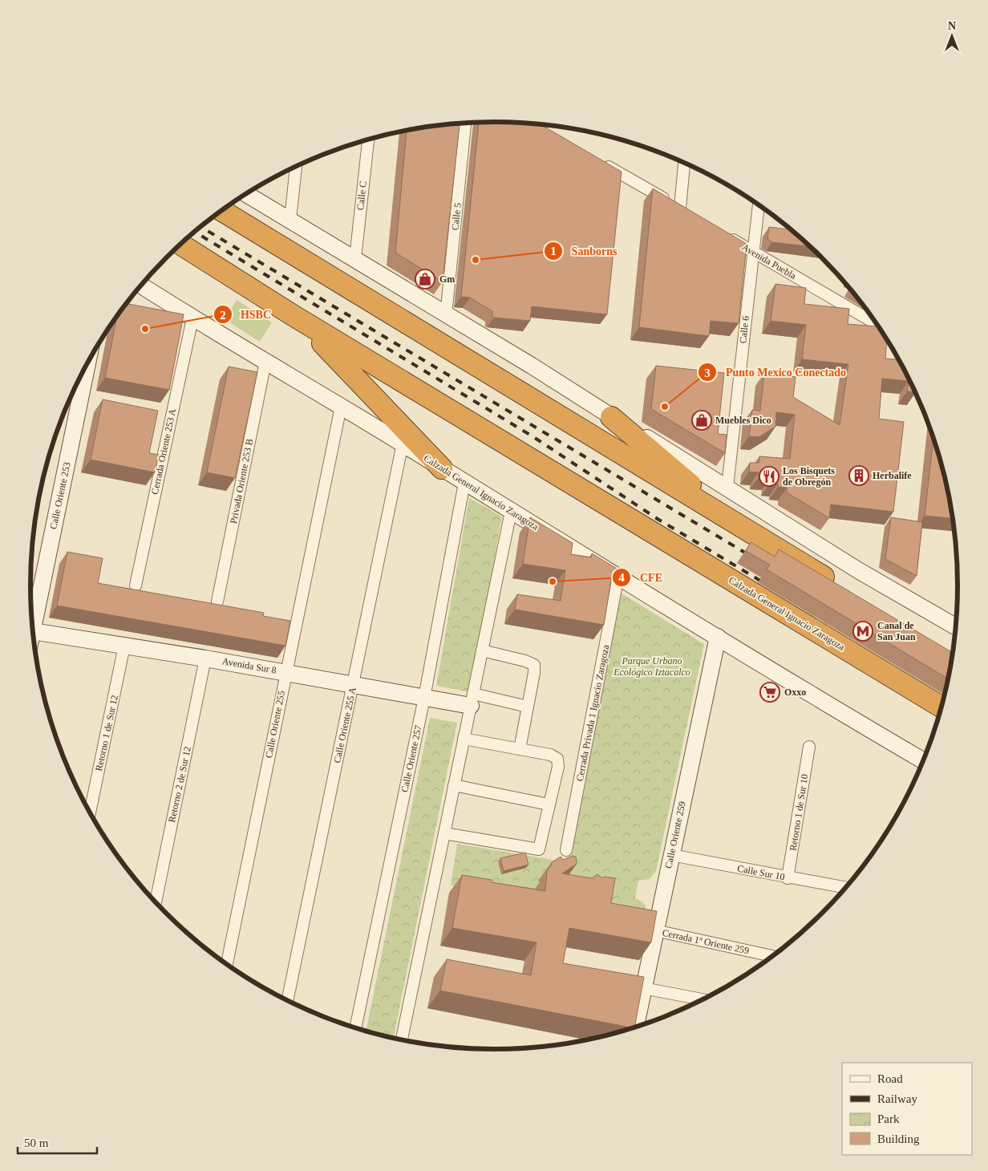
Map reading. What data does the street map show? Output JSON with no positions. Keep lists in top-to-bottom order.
{
  "streets": {
    "highway": ["Calzada General Ignacio Zaragoza"],
    "main road": ["Calle Oriente 253", "Avenida Sur 8", "Calle Oriente 259"],
    "street": [
      "Calle C",
      "Calle 5",
      "Avenida Puebla",
      "Calle 6",
      "Cerrada Oriente 253 A",
      "Privada Oriente 253 B",
      "Cerrada Privada 1 Ignacio Zaragoza",
      "Calle Oriente 255",
      "Calle Oriente 255 A",
      "Retorno 1 de Sur 12",
      "Calle Oriente 257",
      "Retorno 2 de Sur 12",
      "Retorno 1 de Sur 10",
      "Calle Sur 10",
      "Cerrada 1ª Oriente 259"
    ]
  },
  "crossings": [
    ["Avenida Puebla", "Calle 6"],
    ["Cerrada Oriente 253 A", "Calzada General Ignacio Zaragoza"],
    ["Privada Oriente 253 B", "Calzada General Ignacio Zaragoza"],
    ["Calzada General Ignacio Zaragoza", "Cerrada Privada 1 Ignacio Zaragoza"],
    ["Calzada General Ignacio Zaragoza", "Calle Oriente 255"],
    ["Calzada General Ignacio Zaragoza", "Calle Oriente 255 A"],
    ["Calzada General Ignacio Zaragoza", "Calle Oriente 257"],
    ["Calzada General Ignacio Zaragoza", "Calle Oriente 259"],
    ["Avenida Sur 8", "Calle Oriente 255"],
    ["Avenida Sur 8", "Calle Oriente 255 A"],
    ["Avenida Sur 8", "Retorno 1 de Sur 12"],
    ["Avenida Sur 8", "Calle Oriente 257"],
    ["Avenida Sur 8", "Retorno 2 de Sur 12"],
    ["Retorno 1 de Sur 10", "Calle Sur 10"],
    ["Calle Oriente 259", "Calle Sur 10"],
    ["Calle Oriente 259", "Cerrada 1ª Oriente 259"]
  ],
  "parks": ["Parque Urbano Ecológico Iztacalco"],
  "places": {
    "other": [
      "Sanborns",
      "HSBC",
      "Punto Mexico Conectado",
      "CFE"
    ],
    "shop": ["Gm", "Muebles Dico"],
    "building": ["Herbalife"],
    "restaurant": ["Los Bisquets de Obregón"],
    "metro station": ["Canal de San Juan"],
    "supermarket": ["Oxxo"]
  },
  "legend": [
    "Road",
    "Railway",
    "Park",
    "Building"
  ],
  "scale_bar": "50 m",
  "north": "top"
}
